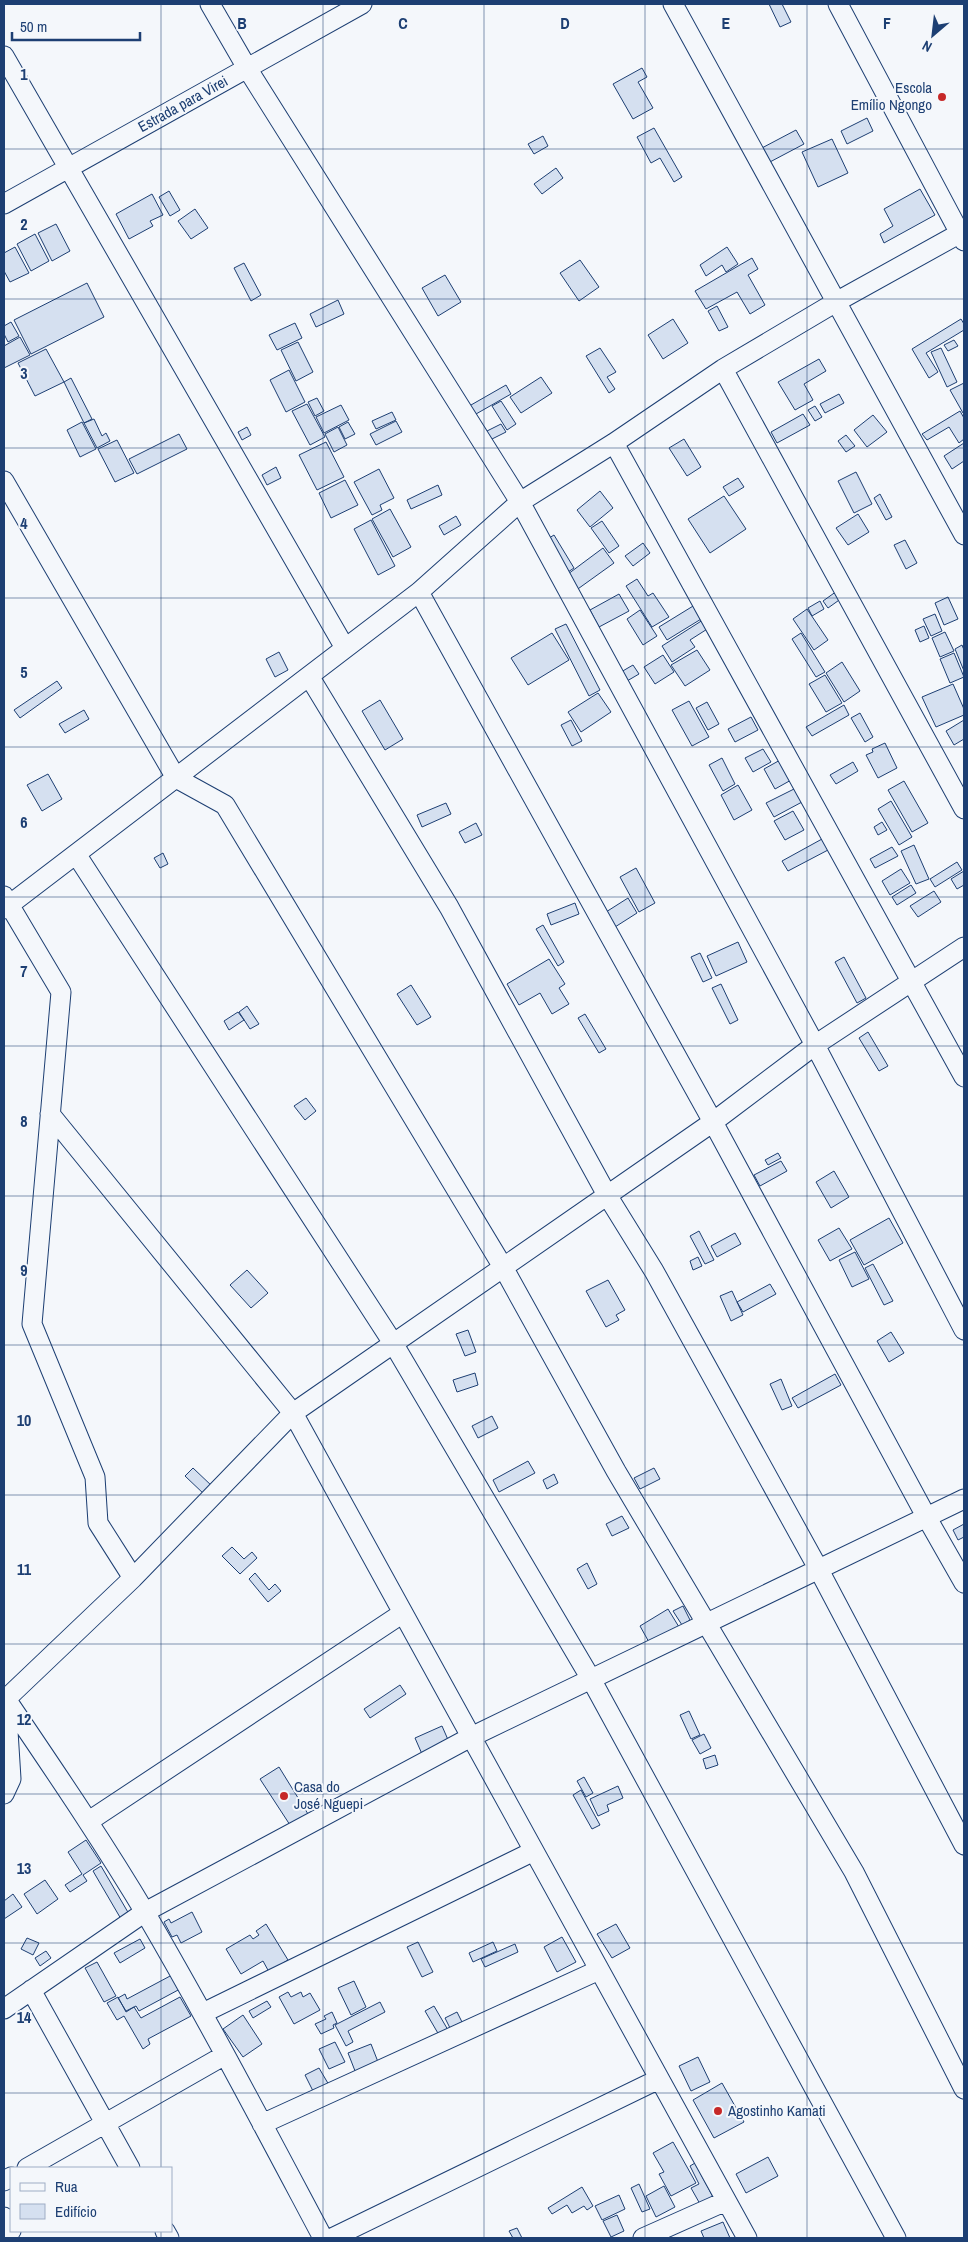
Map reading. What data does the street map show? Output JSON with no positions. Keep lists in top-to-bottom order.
{
  "streets": {
    "street": ["Estrada para Virei"]
  },
  "places": ["Escola Emílio Ngongo", "Casa do José Nguepi", "Agostinho Kamati"],
  "legend": ["Rua", "Edifício"],
  "scale_bar": "50 m",
  "north": "bottom left",
  "grid": {
    "columns": [
      "B",
      "C",
      "D",
      "E",
      "F"
    ],
    "rows": [
      "1",
      "2",
      "3",
      "4",
      "5",
      "6",
      "7",
      "8",
      "9",
      "10",
      "11",
      "12",
      "13",
      "14"
    ]
  }
}
